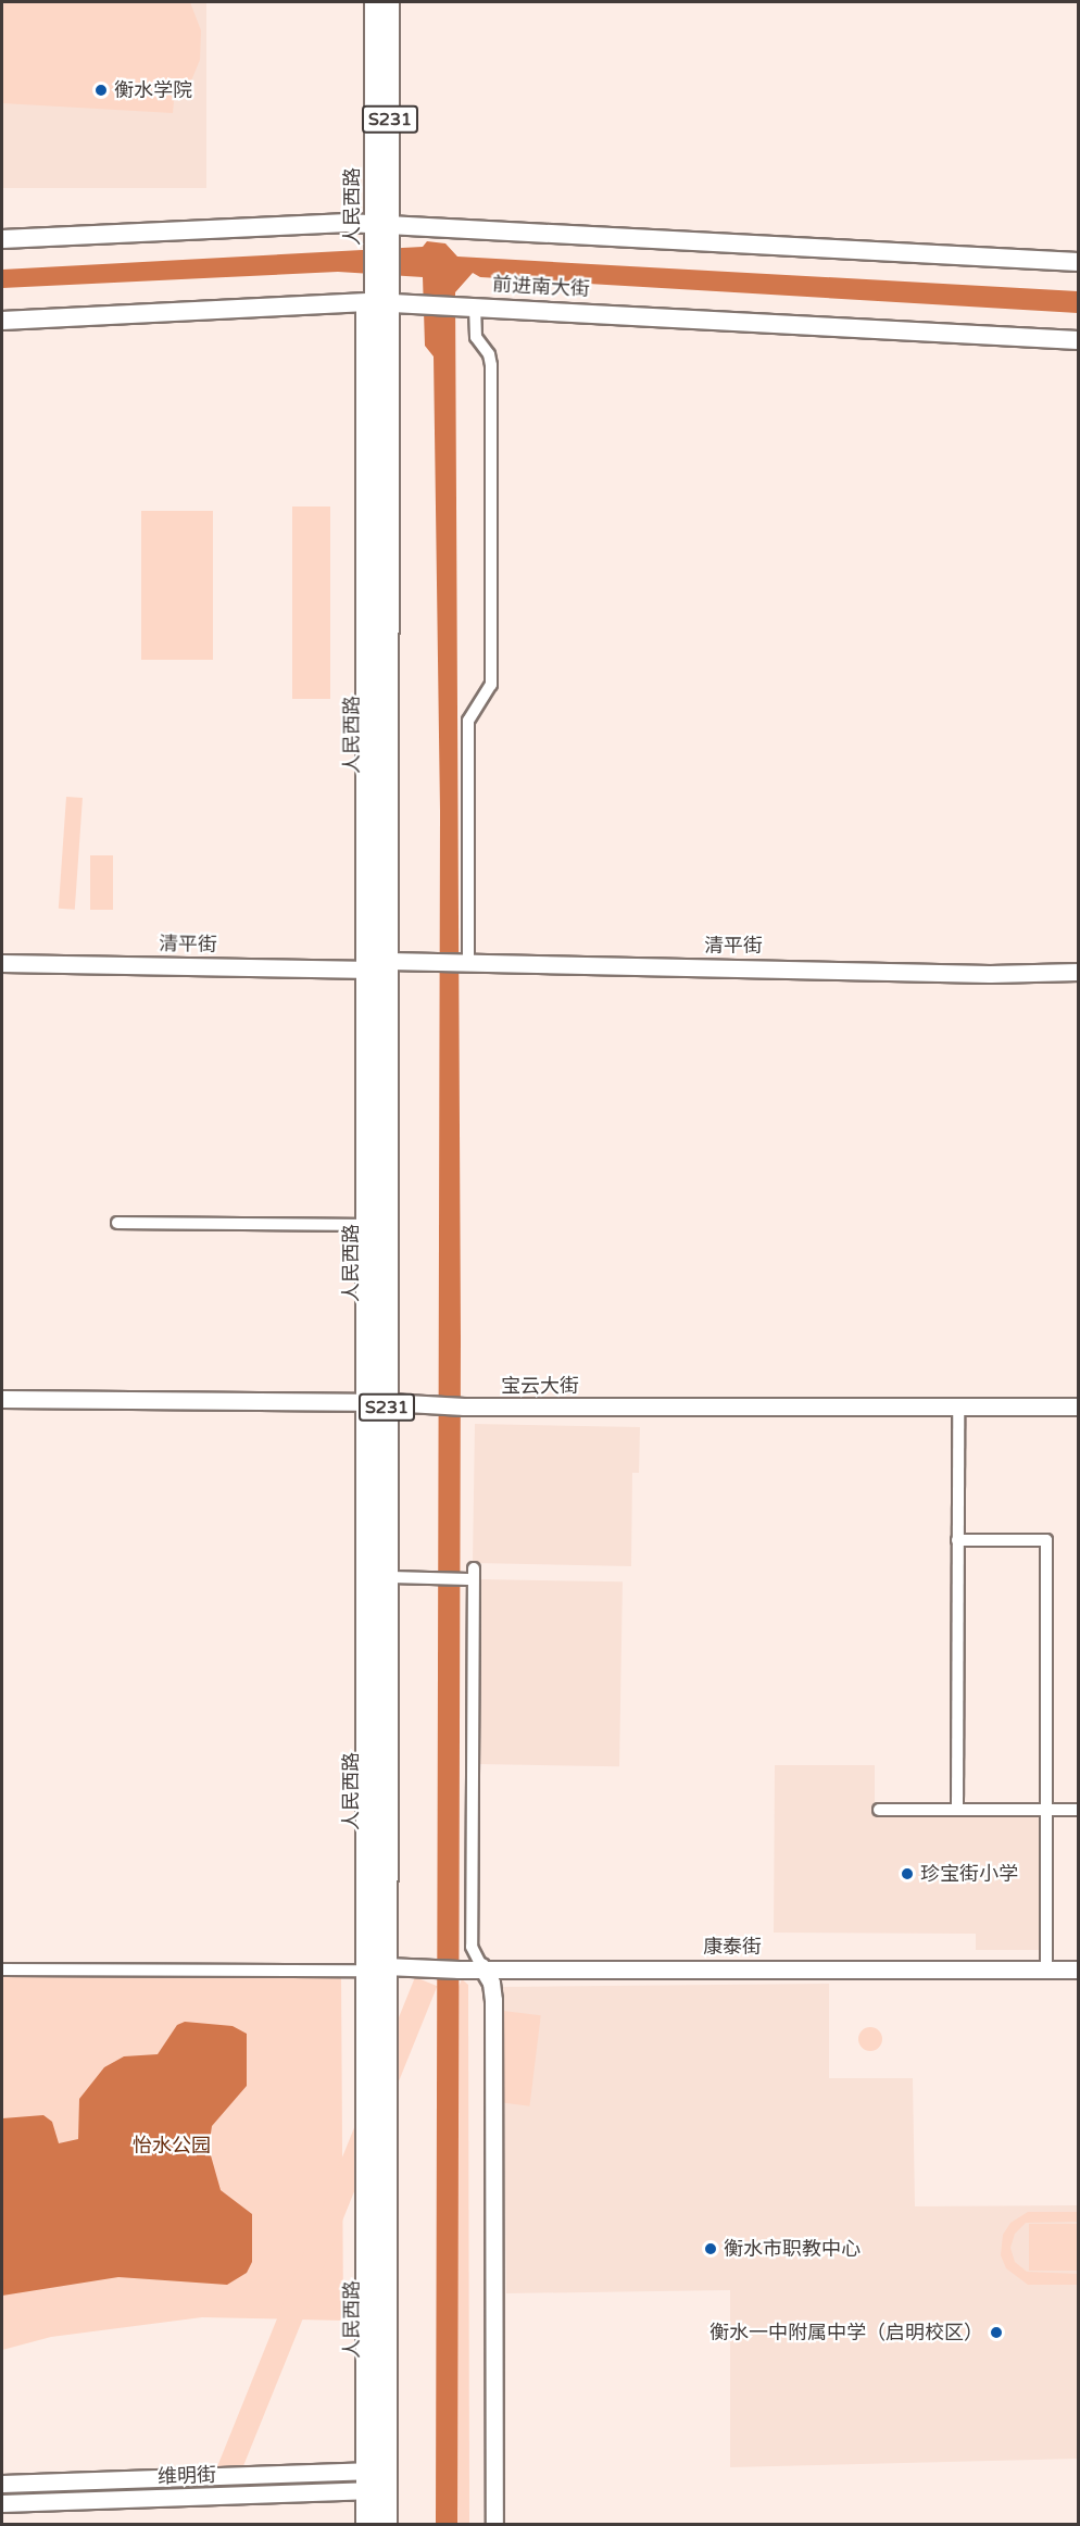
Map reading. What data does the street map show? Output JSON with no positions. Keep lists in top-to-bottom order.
{
  "streets": {
    "main road": ["S231", "人民西路", "前进南大街"],
    "street": [
      "清平街",
      "宝云大街",
      "康泰街",
      "维明街"
    ]
  },
  "crossings": [
    ["人民西路", "前进南大街"],
    ["人民西路", "清平街"],
    ["人民西路", "宝云大街"],
    ["人民西路", "康泰街"],
    ["人民西路", "维明街"]
  ],
  "parks": ["怡水公园"],
  "places": [
    "衡水学院",
    "珍宝街小学",
    "衡水市职教中心",
    "衡水一中附属中学（启明校区）"
  ]
}
